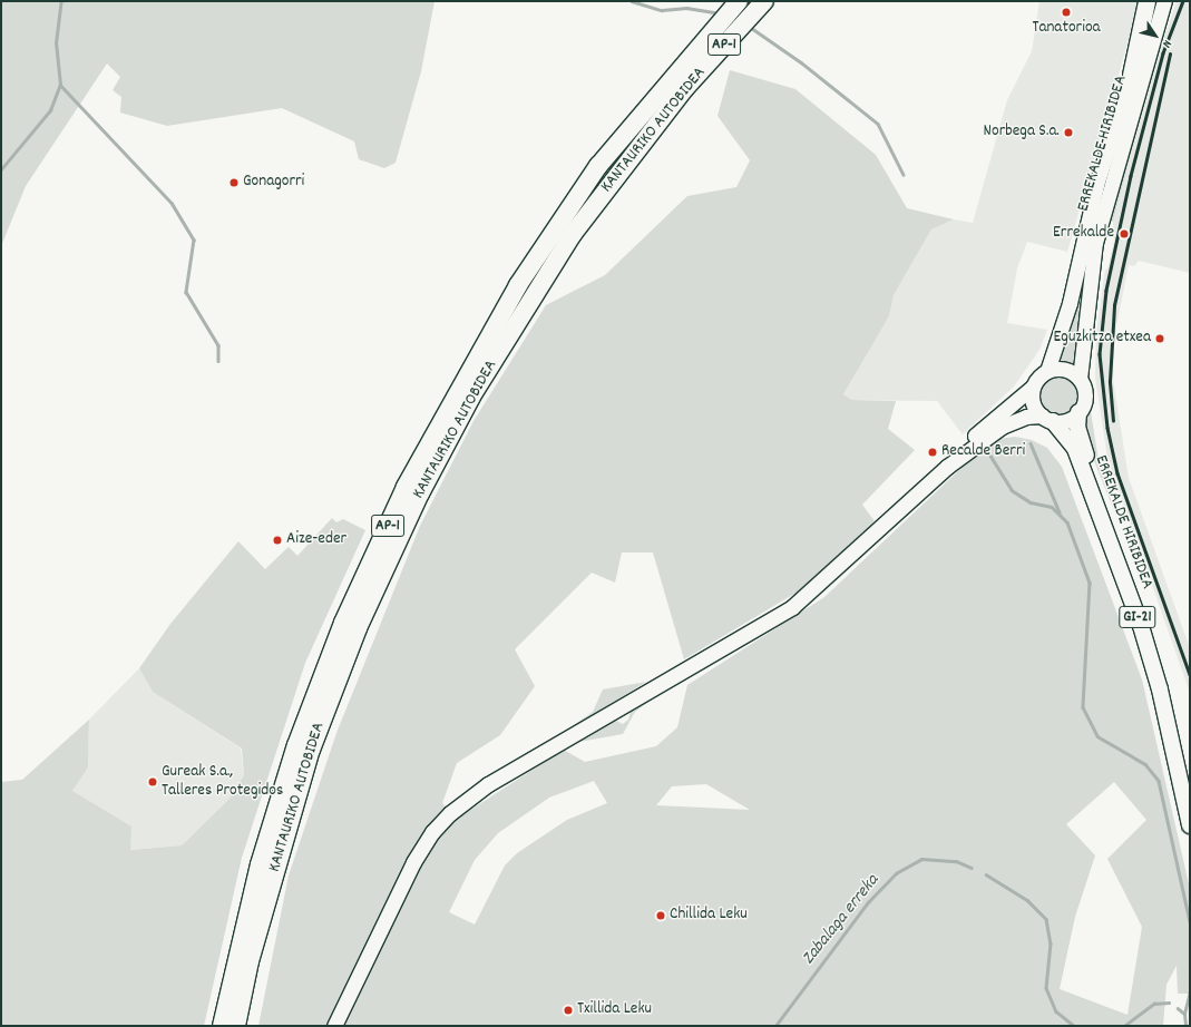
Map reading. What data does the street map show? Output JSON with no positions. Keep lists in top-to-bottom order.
{
  "streets": {
    "highway": ["AP-1", "KANTAURIKO AUTOBIDEA"],
    "main road": ["ERREKALDE HIRIBIDEA", "GI-21"]
  },
  "water": ["Zabalaga erreka"],
  "places": [
    "Tanatorioa",
    "Norbega S.a.",
    "Gonagorri",
    "Errekalde",
    "Eguzkitza etxea",
    "Recalde Berri",
    "Aize-eder",
    "Gureak S.a., Talleres Protegidos",
    "Chillida Leku",
    "Txillida Leku"
  ],
  "north": "bottom right"
}
